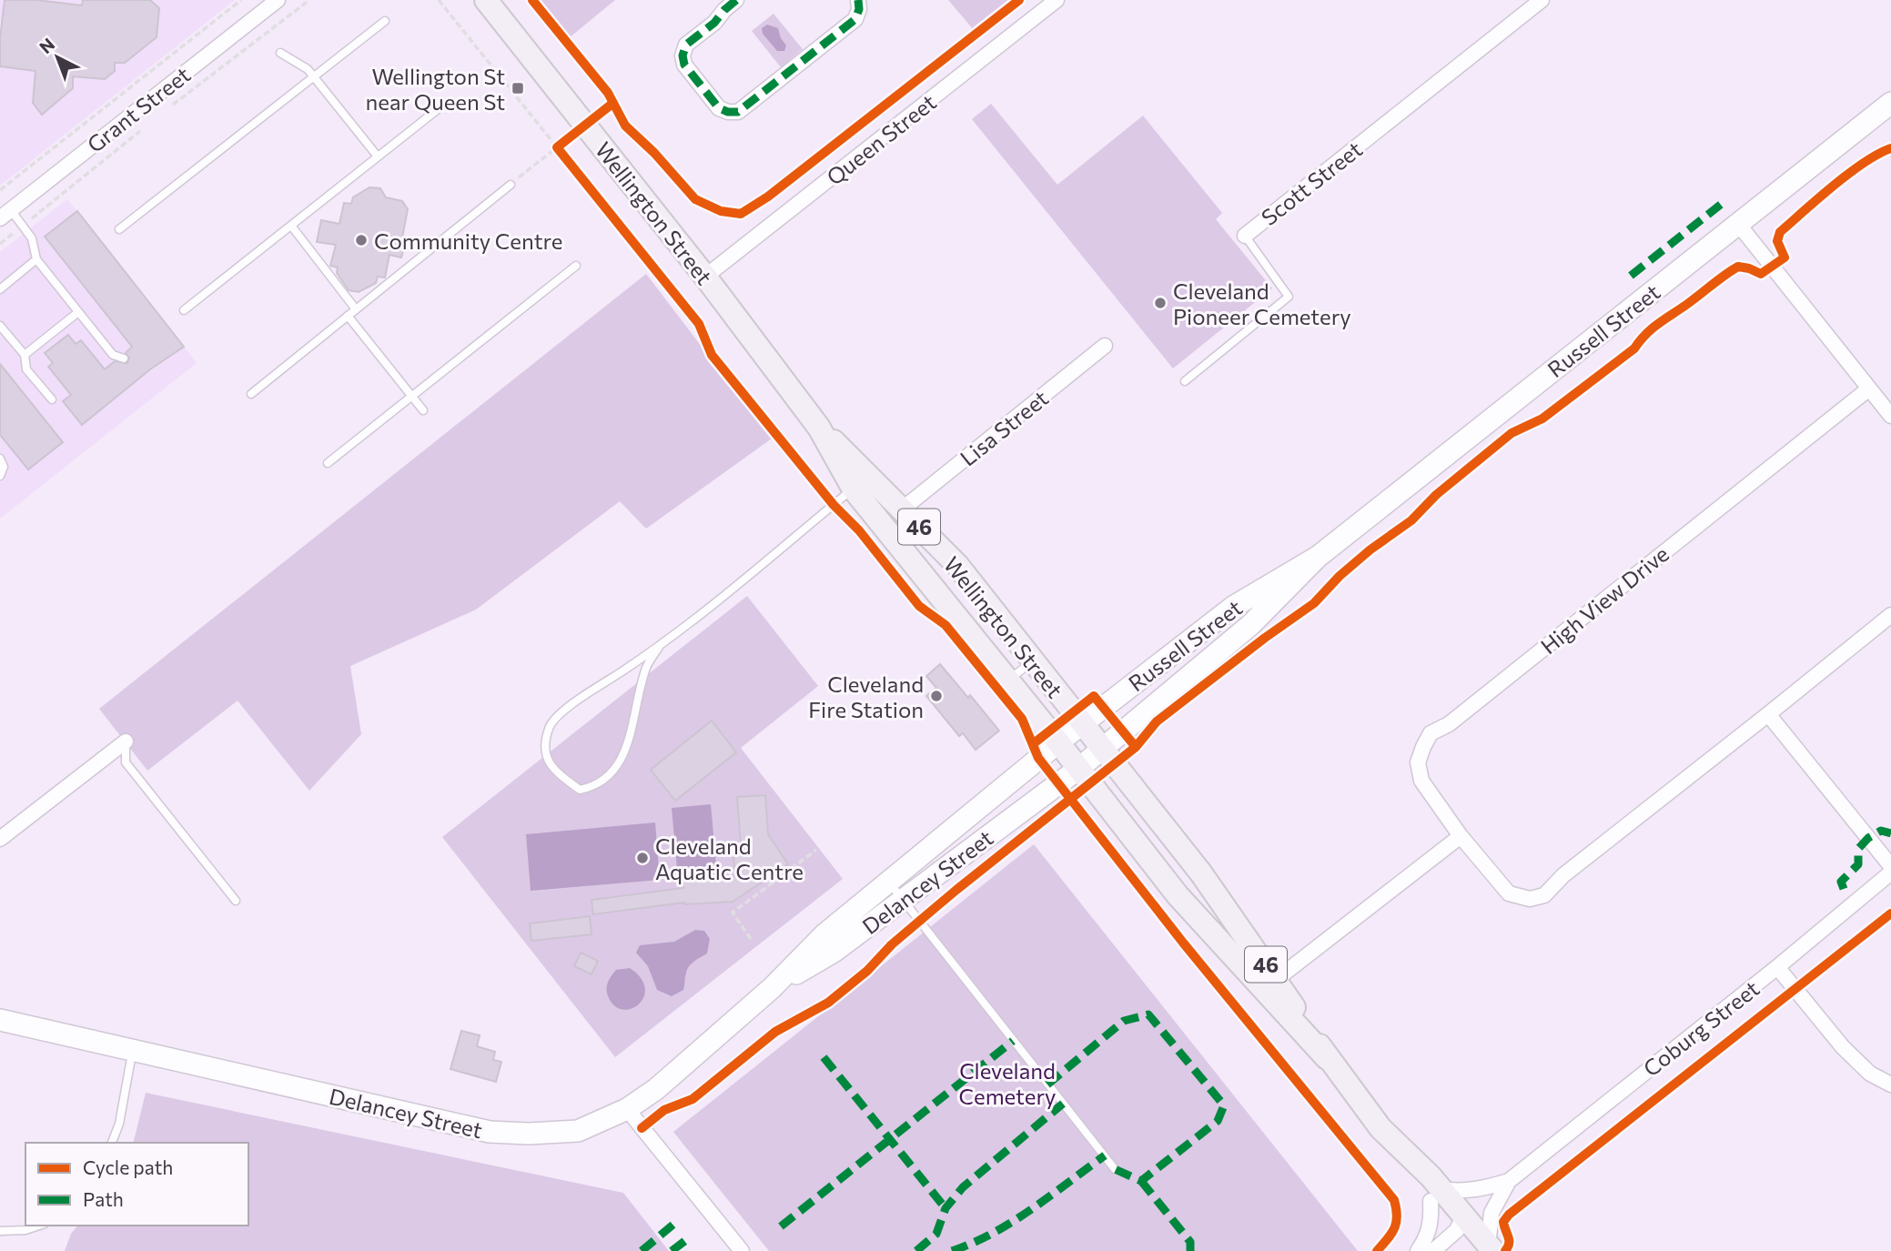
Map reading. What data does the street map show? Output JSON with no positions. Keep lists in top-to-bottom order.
{
  "streets": {
    "main road": [
      "Wellington Street",
      "Russell Street",
      "46",
      "Delancey Street"
    ],
    "street": [
      "Grant Street",
      "Queen Street",
      "Scott Street",
      "Lisa Street",
      "High View Drive",
      "Coburg Street"
    ]
  },
  "crossings": [
    ["Queen Street", "Wellington Street"],
    ["Wellington Street", "Russell Street"],
    ["Wellington Street", "Lisa Street"],
    ["Wellington Street", "Delancey Street"],
    ["Wellington Street", "Coburg Street"],
    ["Russell Street", "Delancey Street"]
  ],
  "parks": ["Cleveland Cemetery"],
  "places": {
    "transit": ["Wellington St near Queen St"],
    "other": [
      "Community Centre",
      "Cleveland Pioneer Cemetery",
      "Cleveland Fire Station",
      "Cleveland Aquatic Centre"
    ]
  },
  "legend": ["Cycle path", "Path"],
  "north": "top left"
}
